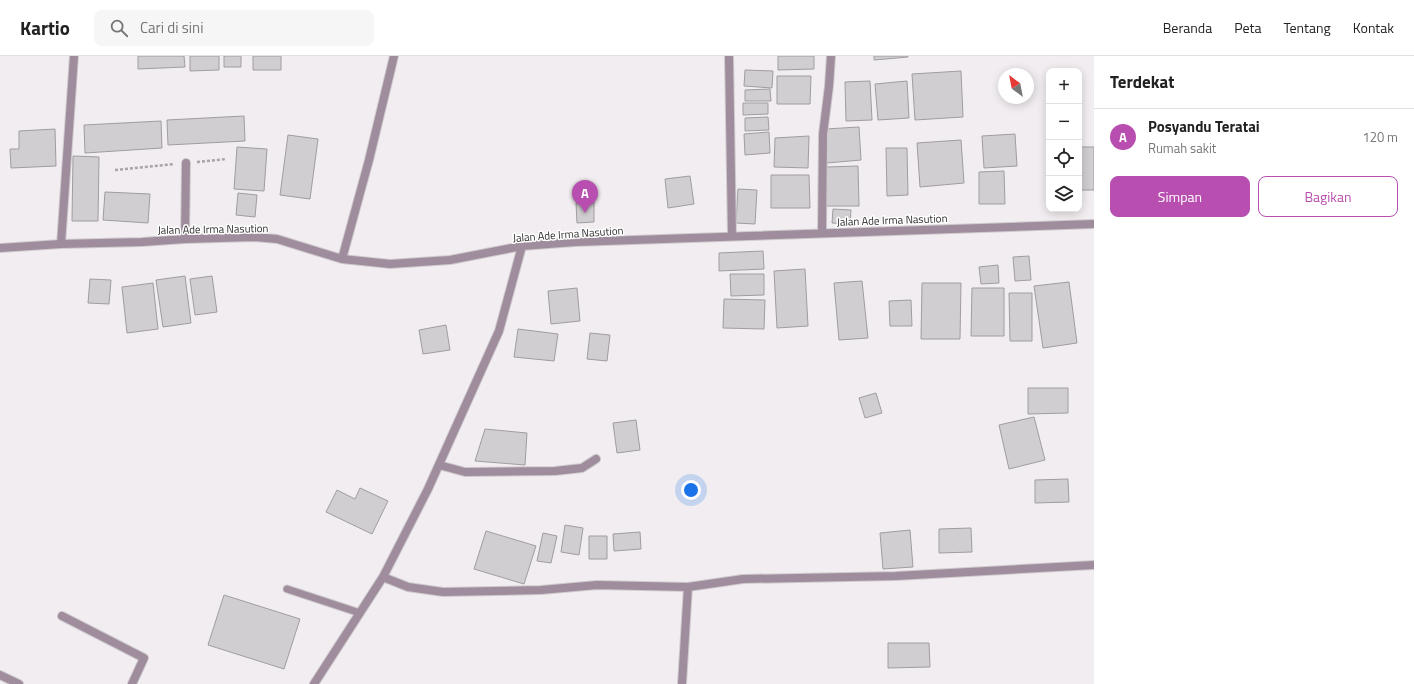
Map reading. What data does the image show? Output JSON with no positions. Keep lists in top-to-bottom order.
{
  "streets": {
    "street": ["Jalan Ade Irma Nasution"]
  },
  "north": "top left",
  "page": {
    "header": "Kartio",
    "search": "Cari di sini",
    "nav": [
      "Beranda",
      "Peta",
      "Tentang",
      "Kontak"
    ],
    "heading": "Terdekat",
    "map_buttons": ["+", "−"],
    "list": [
      {
        "mark": "A",
        "name": "Posyandu Teratai",
        "note": "Rumah sakit",
        "value": "120 m"
      }
    ],
    "buttons": ["Simpan", "Bagikan"],
    "pins": "A"
  }
}
